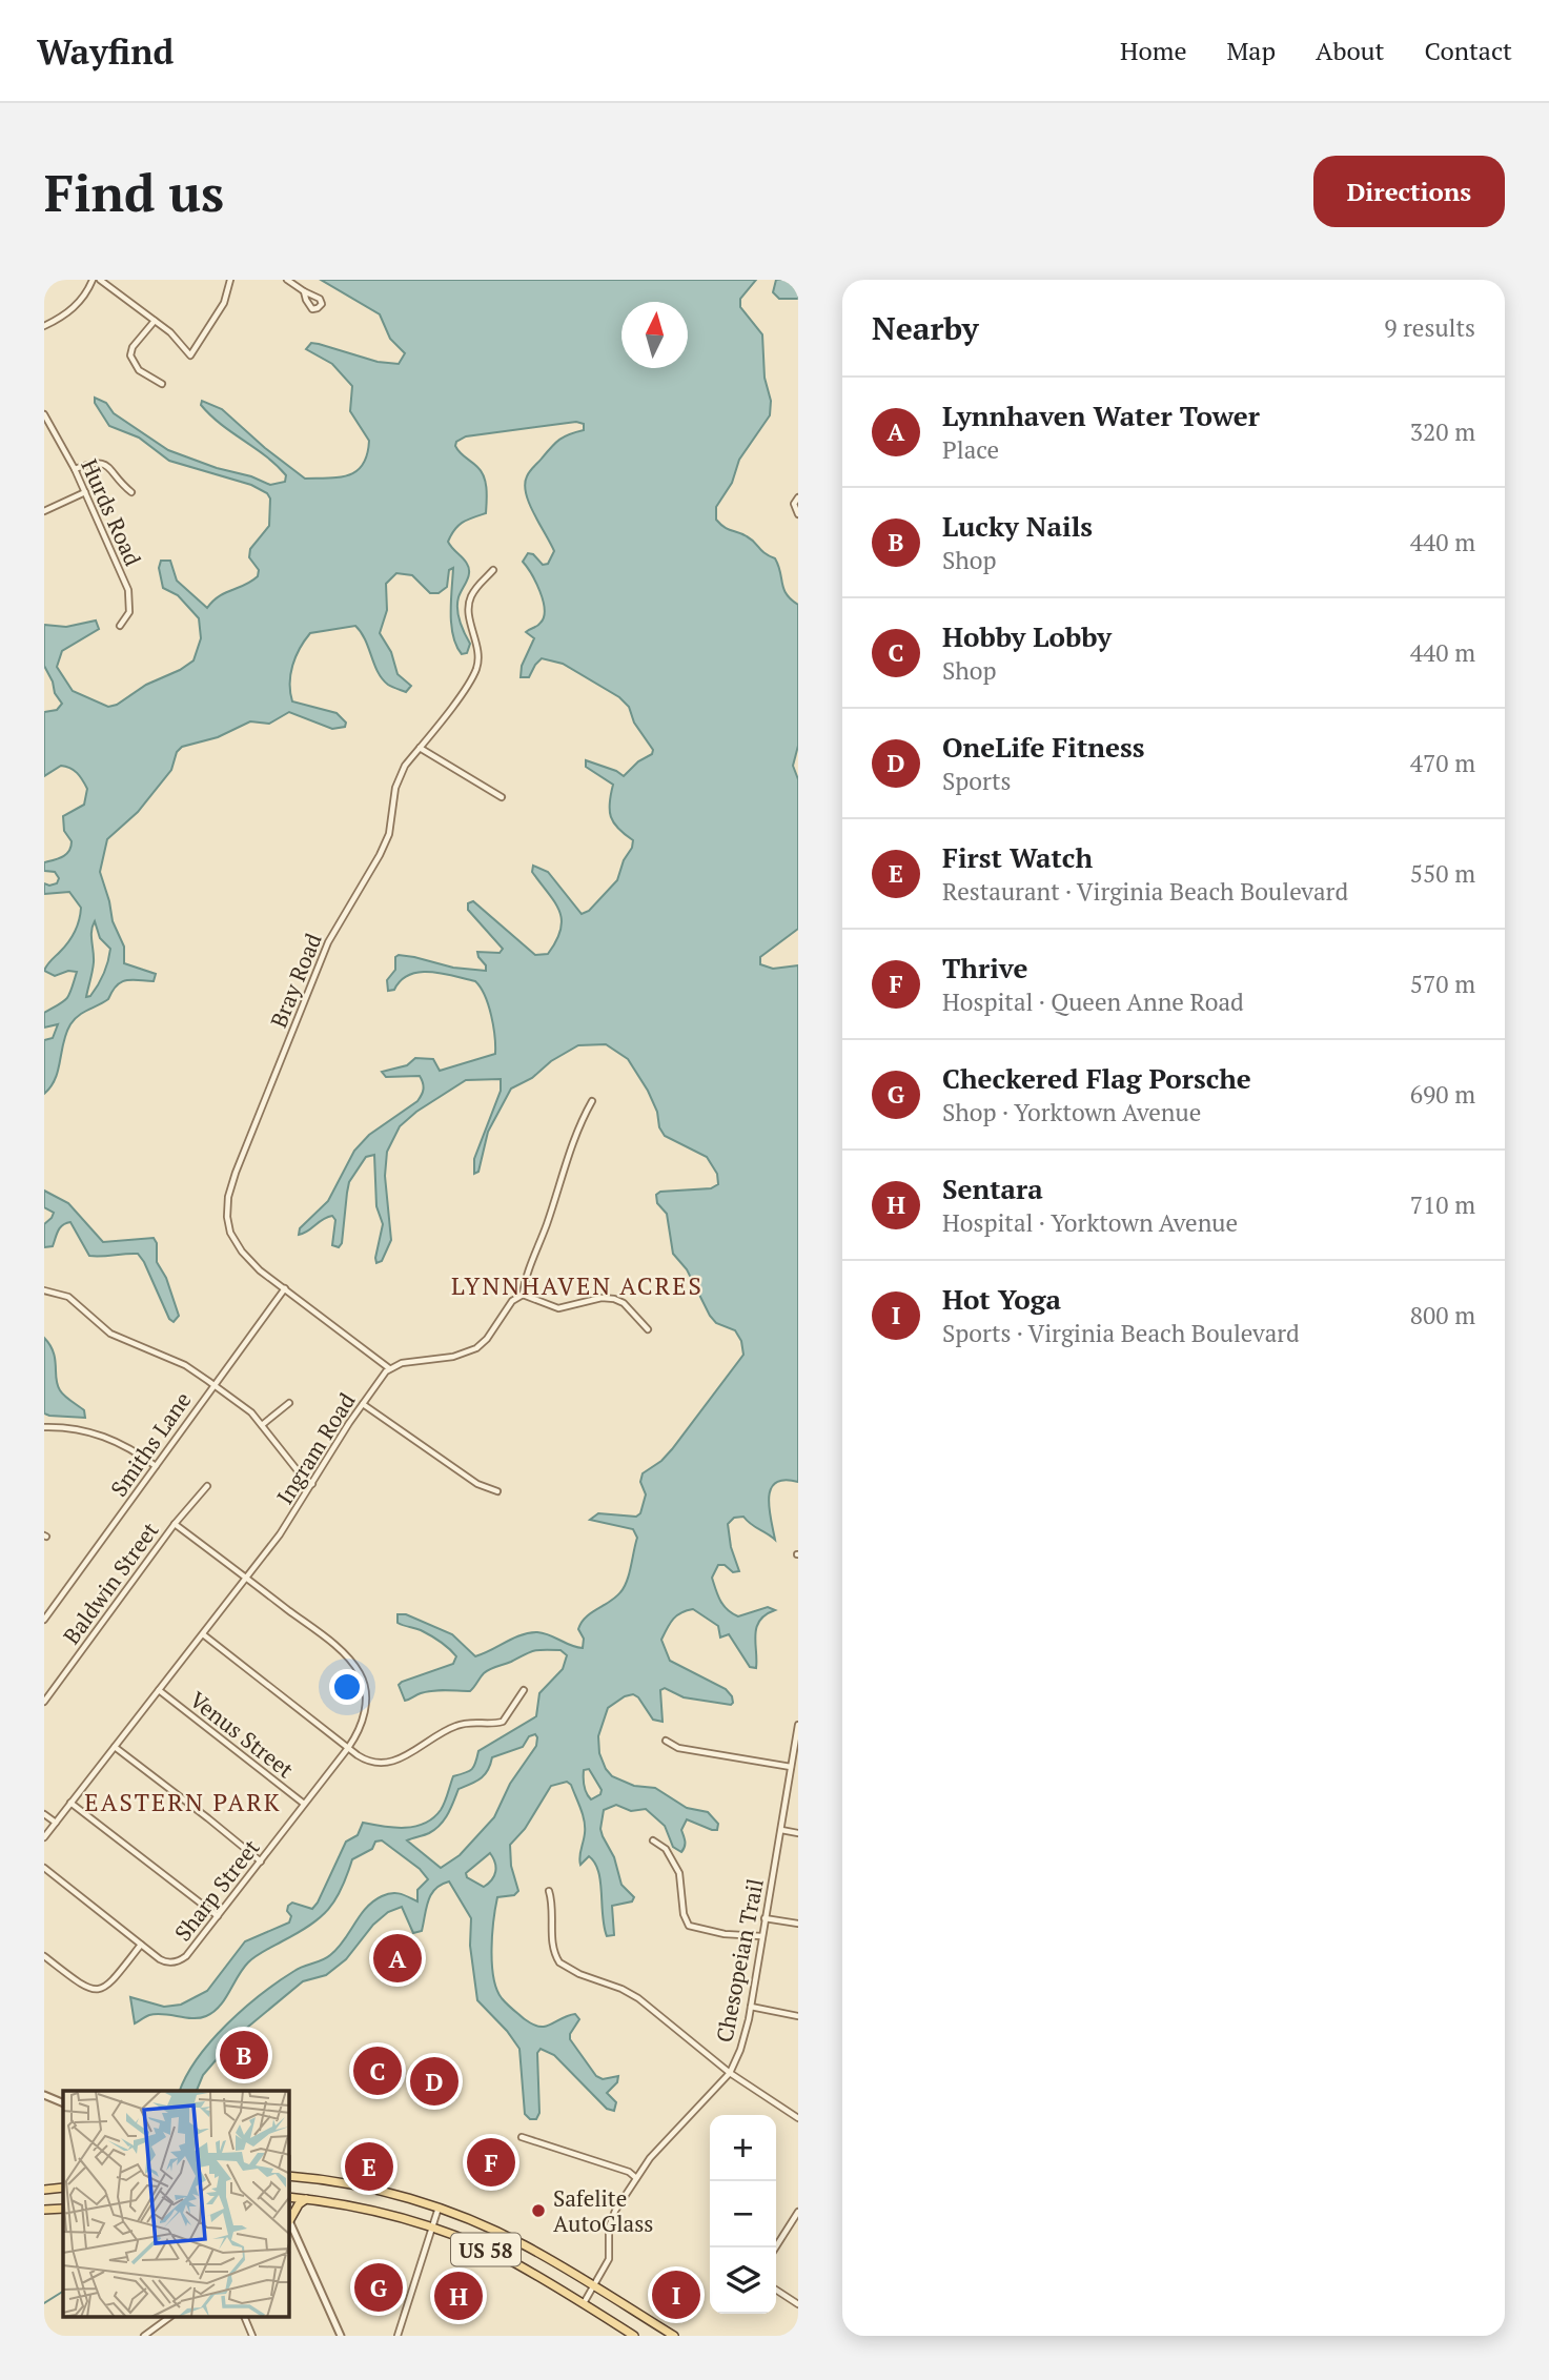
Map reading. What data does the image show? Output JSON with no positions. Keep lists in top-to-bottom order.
{
  "streets": {
    "main road": ["US 58"],
    "street": [
      "Hurds Road",
      "Bray Road",
      "Smiths Lane",
      "Ingram Road",
      "Baldwin Street",
      "Venus Street",
      "Sharp Street",
      "Chesopeian Trail"
    ]
  },
  "crossings": [
    ["Bray Road", "Smiths Lane"],
    ["Bray Road", "Ingram Road"],
    ["Ingram Road", "Venus Street"],
    ["Ingram Road", "Sharp Street"],
    ["Baldwin Street", "Sharp Street"],
    ["Venus Street", "Sharp Street"],
    ["Chesopeian Trail", "US 58"]
  ],
  "districts": ["LYNNHAVEN ACRES", "EASTERN PARK"],
  "places": ["Safelite AutoGlass"],
  "north": "top",
  "page": {
    "header": "Wayfind",
    "nav": [
      "Home",
      "Map",
      "About",
      "Contact"
    ],
    "buttons": "Directions",
    "title": "Find us",
    "heading": ["Nearby", "9 results"],
    "list": [
      {
        "mark": "A",
        "name": "Lynnhaven Water Tower",
        "note": "Place",
        "value": "320 m"
      },
      {
        "mark": "B",
        "name": "Lucky Nails",
        "note": "Shop",
        "value": "440 m"
      },
      {
        "mark": "C",
        "name": "Hobby Lobby",
        "note": "Shop",
        "value": "440 m"
      },
      {
        "mark": "D",
        "name": "OneLife Fitness",
        "note": "Sports",
        "value": "470 m"
      },
      {
        "mark": "E",
        "name": "First Watch",
        "note": "Restaurant · Virginia Beach Boulevard",
        "value": "550 m"
      },
      {
        "mark": "F",
        "name": "Thrive",
        "note": "Hospital · Queen Anne Road",
        "value": "570 m"
      },
      {
        "mark": "G",
        "name": "Checkered Flag Porsche",
        "note": "Shop · Yorktown Avenue",
        "value": "690 m"
      },
      {
        "mark": "H",
        "name": "Sentara",
        "note": "Hospital · Yorktown Avenue",
        "value": "710 m"
      },
      {
        "mark": "I",
        "name": "Hot Yoga",
        "note": "Sports · Virginia Beach Boulevard",
        "value": "800 m"
      }
    ],
    "pins": [
      "A",
      "B",
      "C",
      "D",
      "F",
      "E",
      "G",
      "I",
      "H"
    ],
    "map_buttons": ["+", "−"]
  }
}
